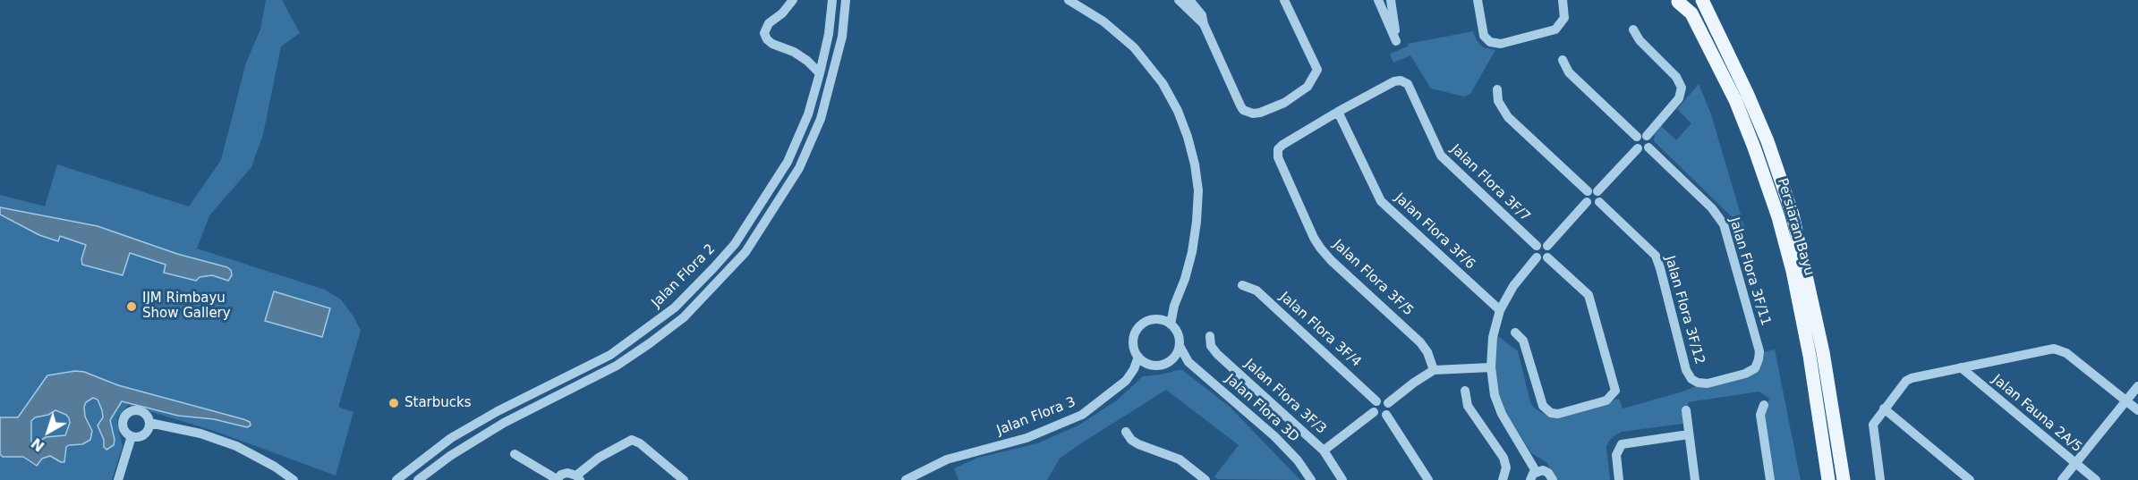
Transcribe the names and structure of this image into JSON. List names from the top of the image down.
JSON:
{
  "streets": {
    "main road": ["Persiaran Bayu"],
    "street": [
      "Jalan Flora 3F/7",
      "Jalan Flora 3F/6",
      "Jalan Flora 3F/11",
      "Jalan Flora 2",
      "Jalan Flora 3F/5",
      "Jalan Flora 3F/12",
      "Jalan Flora 3F/4",
      "Jalan Flora 3F/3",
      "Jalan Flora 3D",
      "Jalan Fauna 2A/5",
      "Jalan Flora 3"
    ]
  },
  "crossings": [
    ["Jalan Flora 3F/7", "Jalan Flora 3F/6"],
    ["Jalan Flora 3F/7", "Jalan Flora 3F/5"],
    ["Jalan Flora 3F/6", "Jalan Flora 3F/5"],
    ["Jalan Flora 3F/11", "Jalan Flora 3F/12"],
    ["Jalan Flora 3D", "Jalan Flora 3"]
  ],
  "places": ["IJM Rimbayu Show Gallery", "Starbucks"],
  "north": "bottom left"
}
